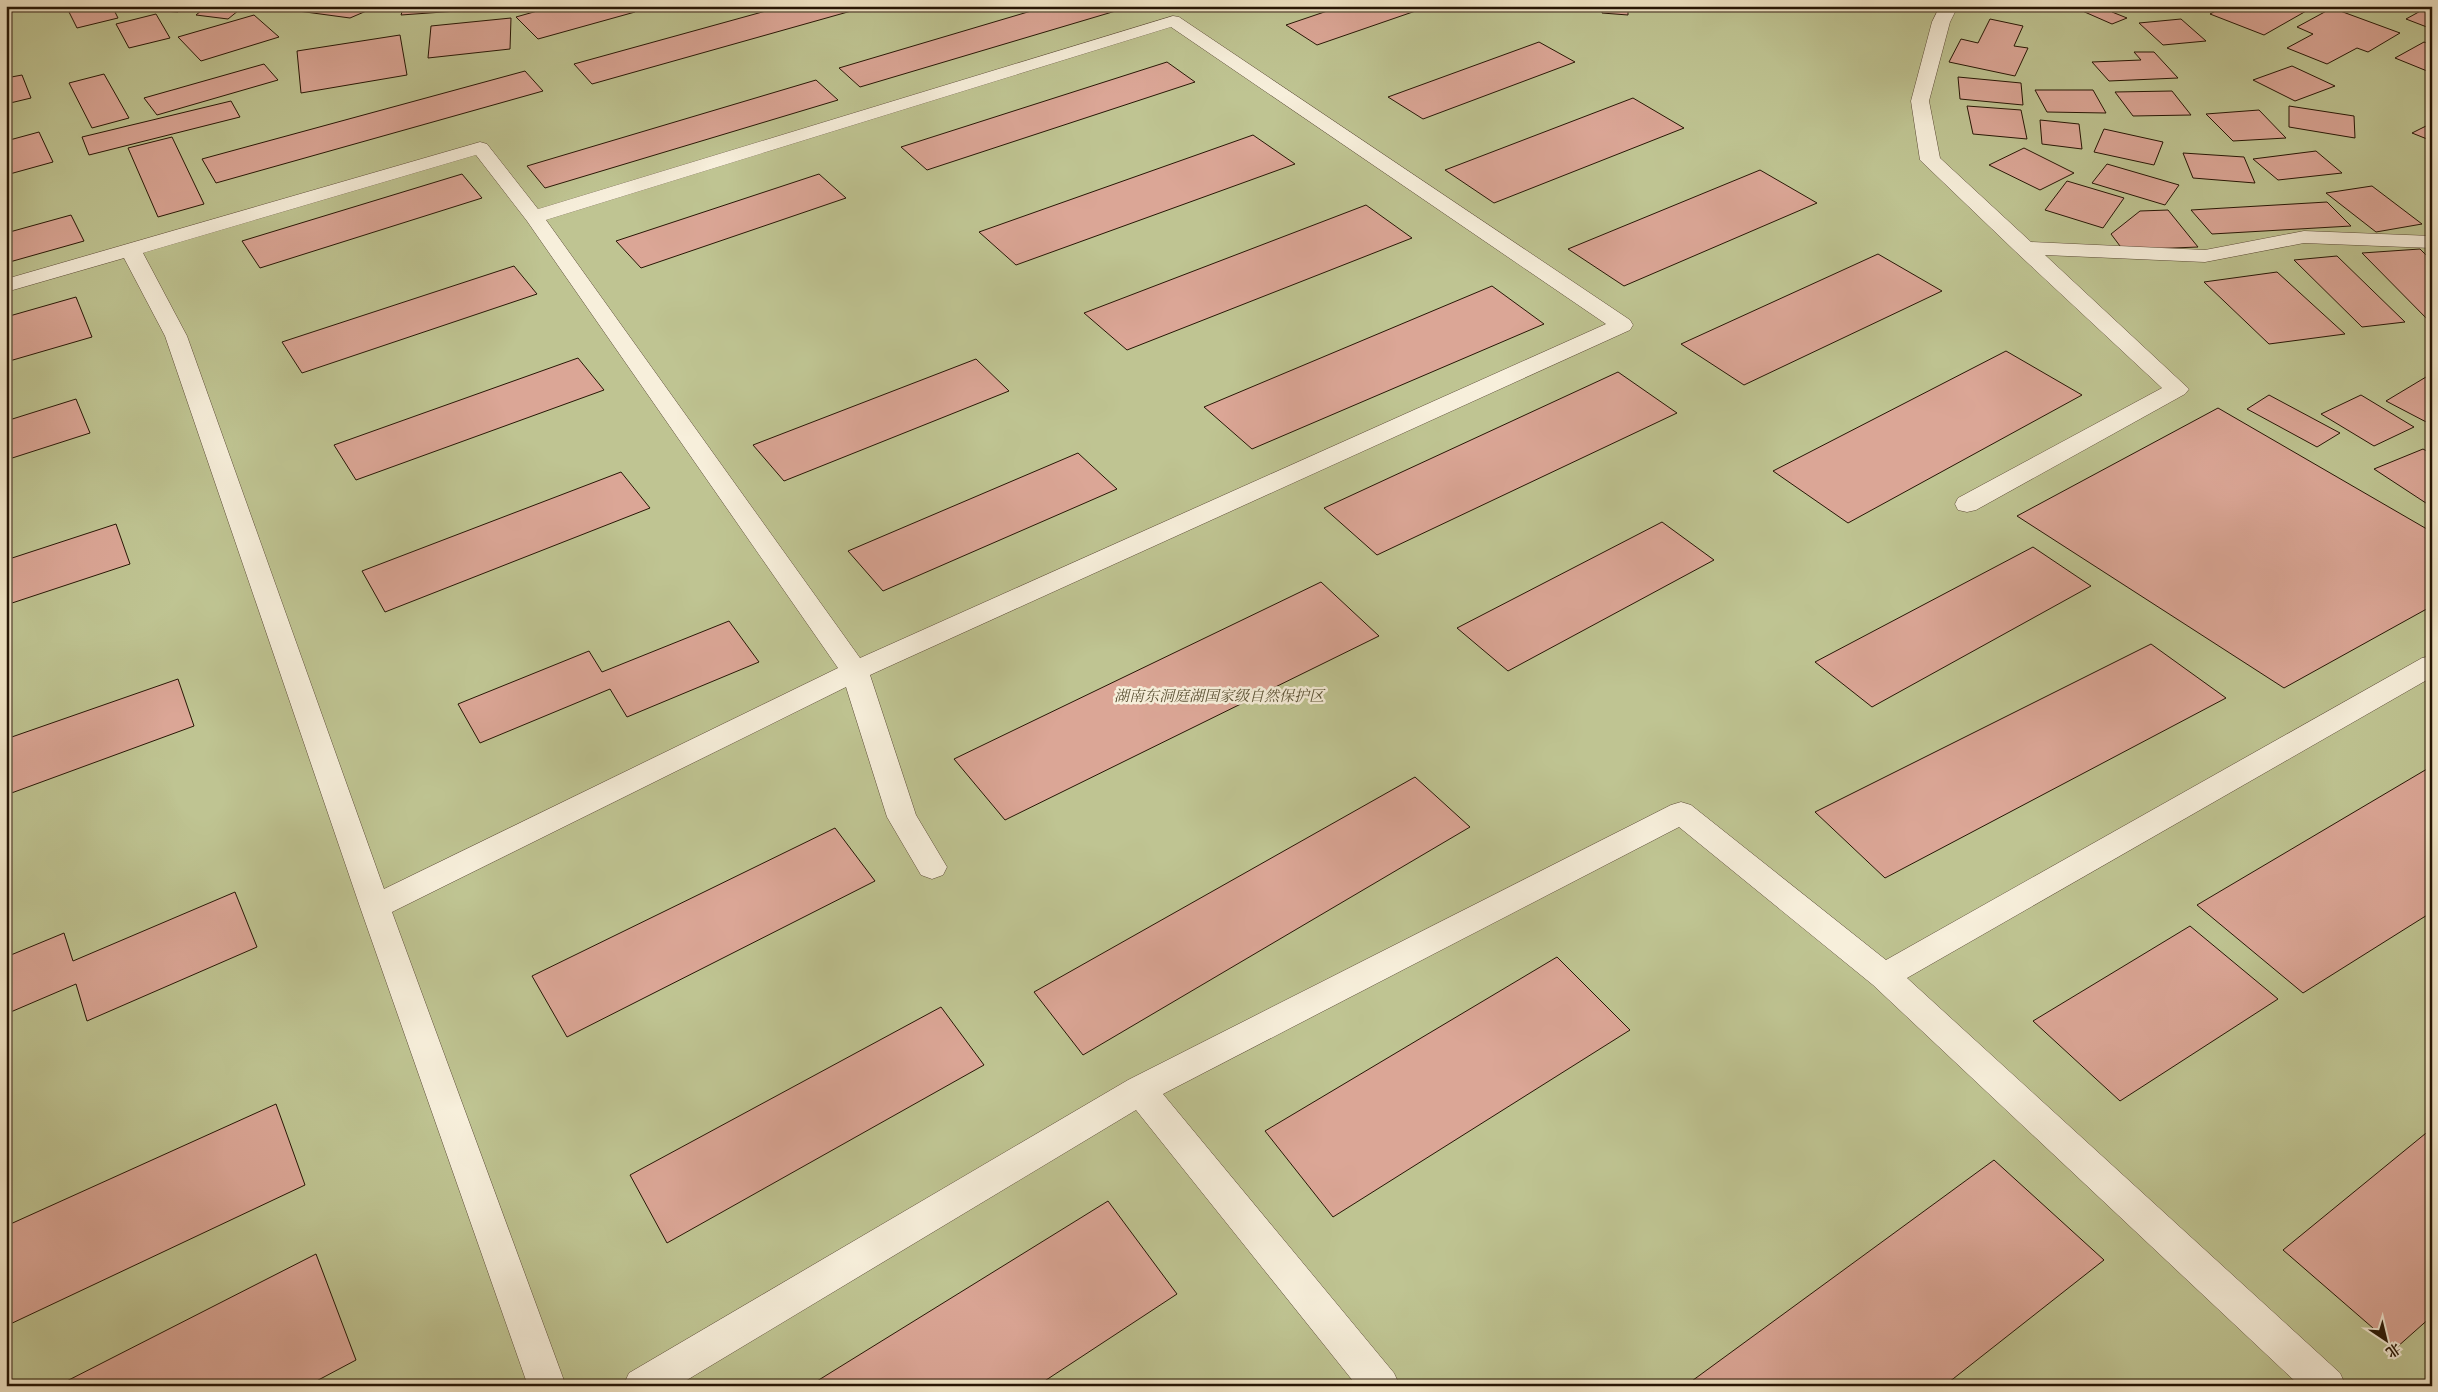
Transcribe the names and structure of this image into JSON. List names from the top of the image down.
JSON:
{
  "parks": ["湖南东洞庭湖国家级自然保护区"],
  "north": "bottom right"
}
